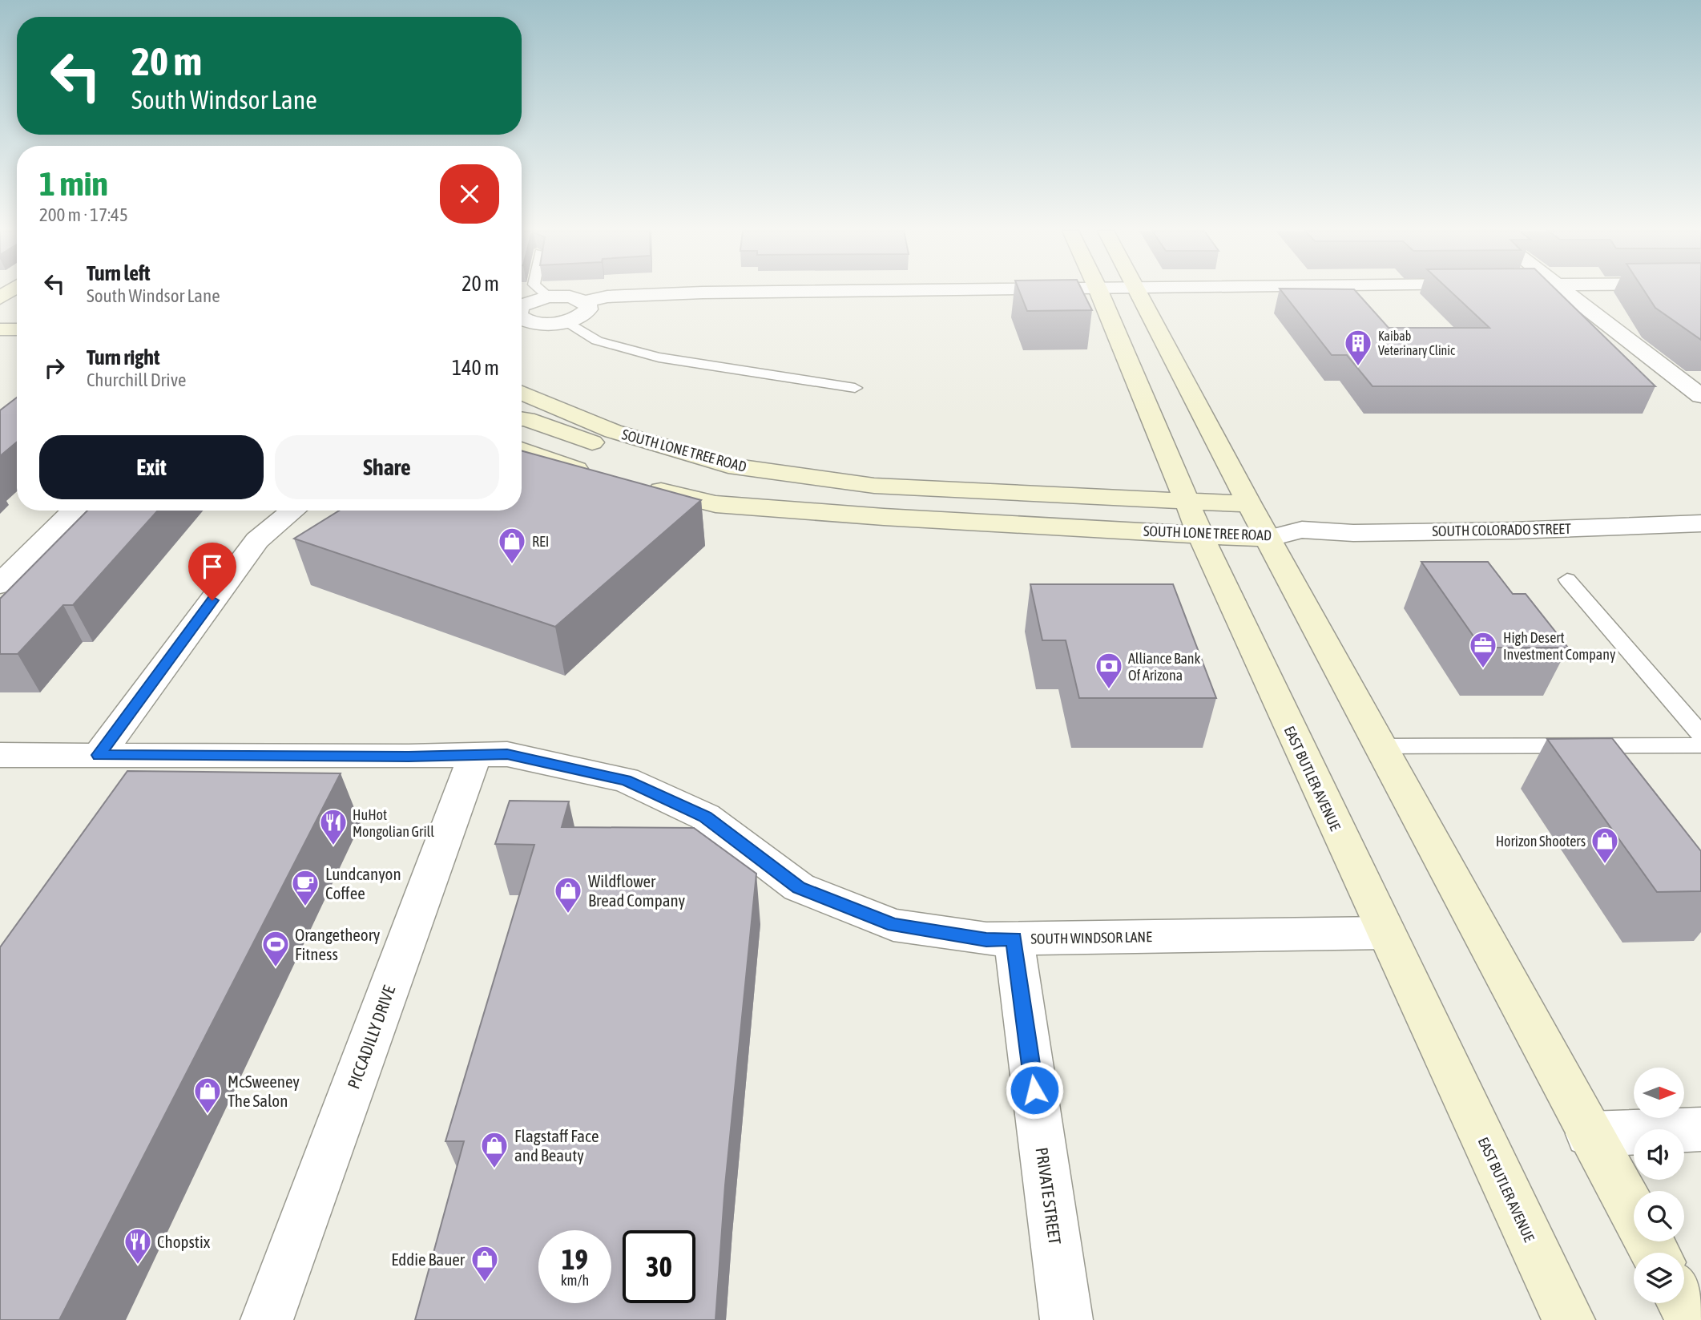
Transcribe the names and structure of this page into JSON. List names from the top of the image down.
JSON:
{
  "streets": {
    "main road": ["SOUTH LONE TREE ROAD", "EAST BUTLER AVENUE"],
    "street": [
      "SOUTH COLORADO STREET",
      "SOUTH WINDSOR LANE",
      "PICCADILLY DRIVE",
      "PRIVATE STREET"
    ]
  },
  "crossings": [
    ["SOUTH LONE TREE ROAD", "SOUTH COLORADO STREET"],
    ["SOUTH LONE TREE ROAD", "EAST BUTLER AVENUE"],
    ["EAST BUTLER AVENUE", "SOUTH WINDSOR LANE"],
    ["SOUTH WINDSOR LANE", "PICCADILLY DRIVE"],
    ["SOUTH WINDSOR LANE", "PRIVATE STREET"]
  ],
  "places": {
    "building": ["Kaibab Veterinary Clinic"],
    "shop": [
      "REI",
      "Horizon Shooters",
      "Wildflower Bread Company",
      "McSweeney The Salon",
      "Flagstaff Face and Beauty",
      "Eddie Bauer"
    ],
    "office": ["High Desert Investment Company"],
    "bank": ["Alliance Bank Of Arizona"],
    "restaurant": ["HuHot Mongolian Grill", "Chopstix"],
    "cafe": ["Lundcanyon Coffee"],
    "sports": ["Orangetheory Fitness"]
  },
  "north": "right",
  "page": {
    "turn": ["20 m", "South Windsor Lane"],
    "heading": ["1 min", "200 m · 17:45"],
    "list": [
      {
        "name": "Turn left",
        "note": "South Windsor Lane",
        "value": "20 m"
      },
      {
        "name": "Turn right",
        "note": "Churchill Drive",
        "value": "140 m"
      }
    ],
    "buttons": ["Exit", "Share"],
    "speed": "19 km/h",
    "limit": "30"
  }
}
